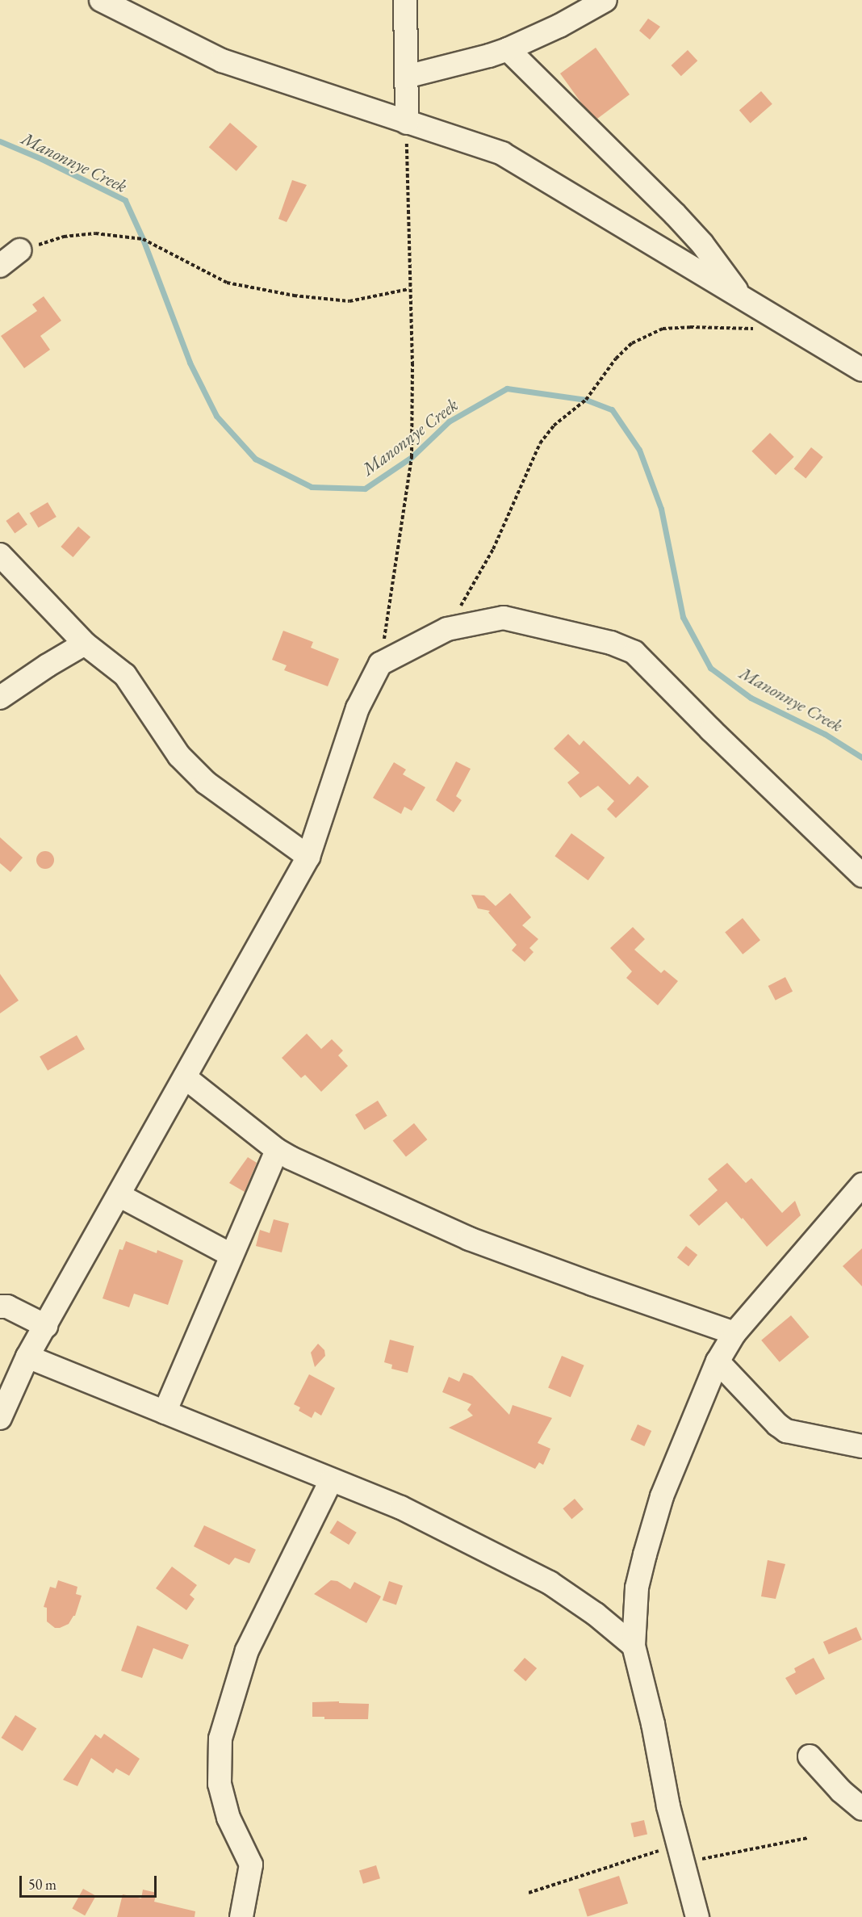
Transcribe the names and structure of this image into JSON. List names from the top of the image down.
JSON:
{
  "water": ["Manonnye Creek"],
  "scale_bar": "50 m"
}
